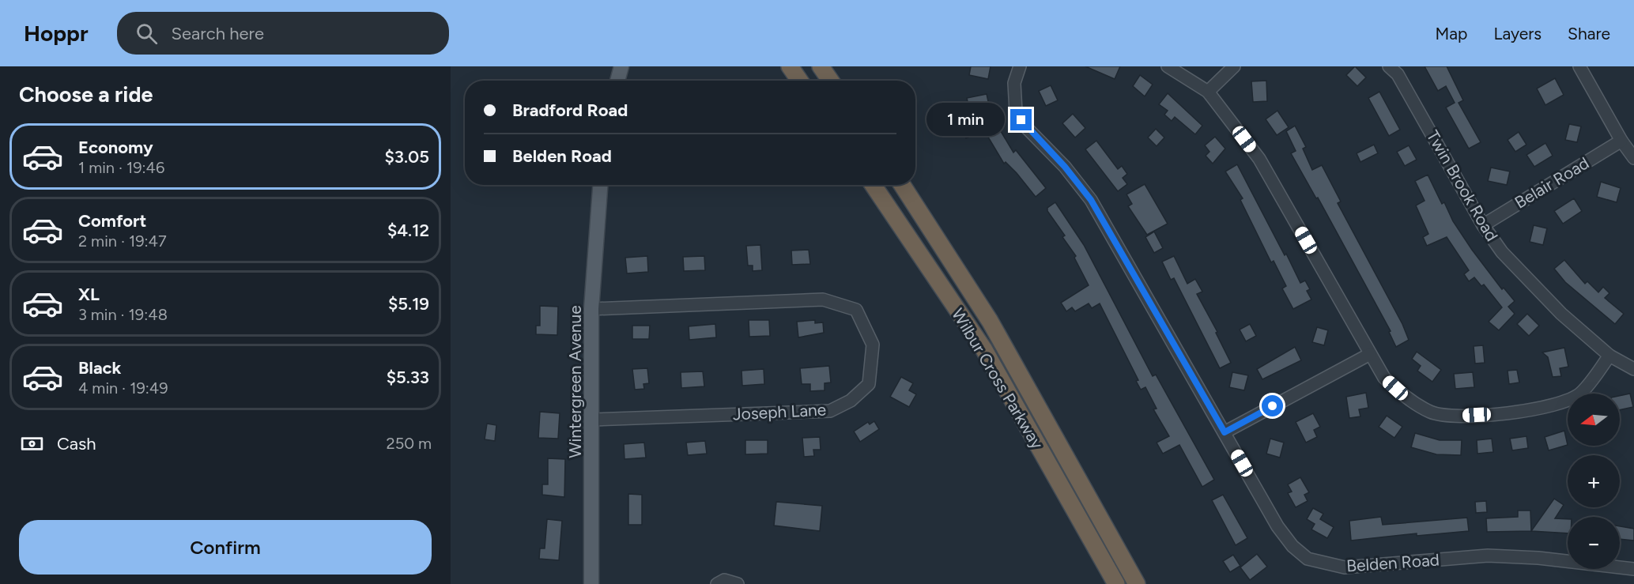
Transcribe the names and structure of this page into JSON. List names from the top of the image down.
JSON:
{
  "streets": {
    "highway": ["Wilbur Cross Parkway"],
    "main road": ["Wintergreen Avenue"],
    "street": [
      "Belair Road",
      "Twin Brook Road",
      "Joseph Lane",
      "Belden Road"
    ]
  },
  "crossings": [
    ["Belair Road", "Twin Brook Road"],
    ["Wintergreen Avenue", "Joseph Lane"]
  ],
  "north": "left",
  "page": {
    "header": "Hoppr",
    "search": "Search here",
    "nav": ["Map", "Layers", "Share"],
    "heading": "Choose a ride",
    "banner": ["Bradford Road", "Belden Road"],
    "bubble": "1 min",
    "list": [
      {
        "name": "Economy",
        "note": "1 min · 19:46",
        "value": "$3.05"
      },
      {
        "name": "Comfort",
        "note": "2 min · 19:47",
        "value": "$4.12"
      },
      {
        "name": "XL",
        "note": "3 min · 19:48",
        "value": "$5.19"
      },
      {
        "name": "Black",
        "note": "4 min · 19:49",
        "value": "$5.33"
      }
    ],
    "map_buttons": ["+", "−"],
    "pay": ["Cash", "250 m"],
    "buttons": "Confirm"
  }
}
